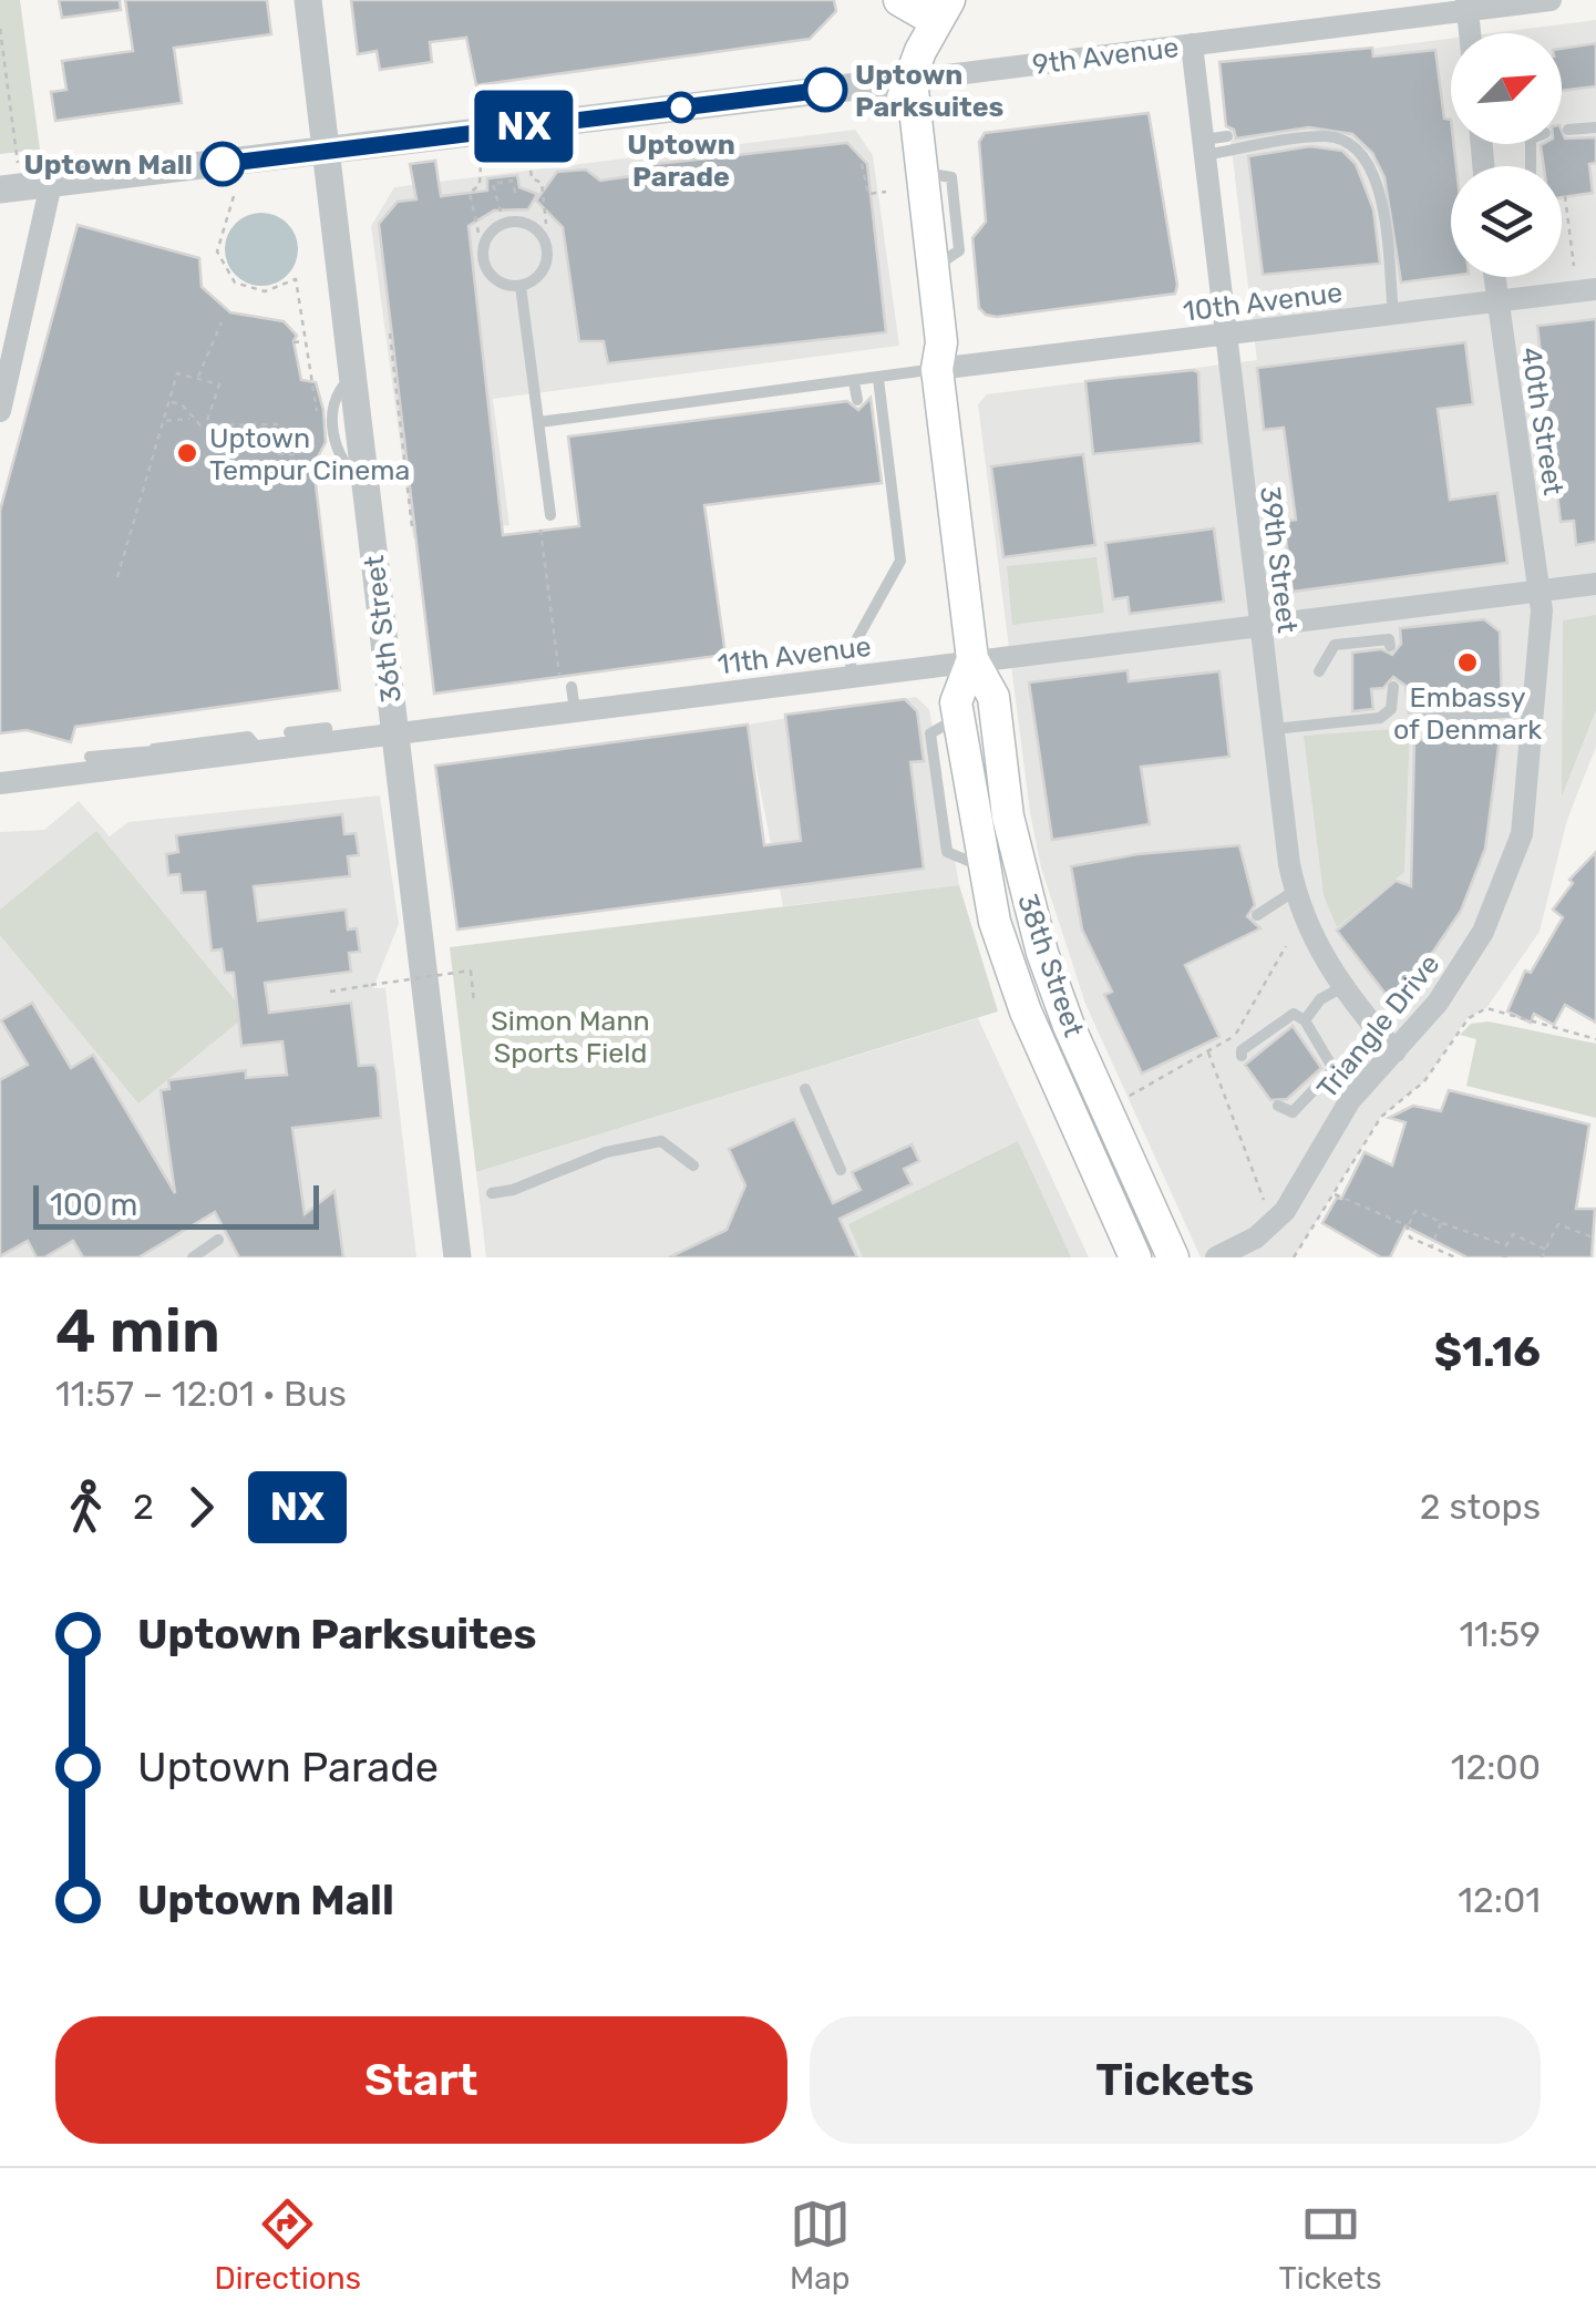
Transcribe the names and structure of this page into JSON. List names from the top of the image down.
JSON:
{
  "streets": {
    "main road": ["38th Street"],
    "street": [
      "9th Avenue",
      "10th Avenue",
      "40th Street",
      "39th Street",
      "36th Street",
      "11th Avenue",
      "Triangle Drive"
    ]
  },
  "crossings": [
    ["9th Avenue", "39th Street"],
    ["9th Avenue", "36th Street"],
    ["9th Avenue", "38th Street"],
    ["10th Avenue", "40th Street"],
    ["10th Avenue", "39th Street"],
    ["10th Avenue", "38th Street"],
    ["40th Street", "11th Avenue"],
    ["40th Street", "Triangle Drive"],
    ["39th Street", "11th Avenue"],
    ["39th Street", "Triangle Drive"],
    ["36th Street", "11th Avenue"],
    ["11th Avenue", "38th Street"],
    ["11th Avenue", "Triangle Drive"]
  ],
  "parks": ["Simon Mann Sports Field"],
  "places": [
    "Uptown Parksuites",
    "Uptown Parade",
    "Uptown Mall",
    "Uptown Tempur Cinema",
    "Embassy of Denmark"
  ],
  "lines": ["bus line NX"],
  "scale_bar": "100 m",
  "north": "top right",
  "page": {
    "on_map": "NX",
    "scale": "100 m",
    "heading": ["4 min", "11:57 – 12:01 · Bus", "$1.16"],
    "legs": ["2", "NX", "2 stops"],
    "list": [
      {
        "name": "Uptown Parksuites",
        "value": "11:59"
      },
      {
        "name": "Uptown Parade",
        "value": "12:00"
      },
      {
        "name": "Uptown Mall",
        "value": "12:01"
      }
    ],
    "buttons": ["Start", "Tickets"],
    "tabs": ["Directions", "Map", "Tickets"]
  }
}
